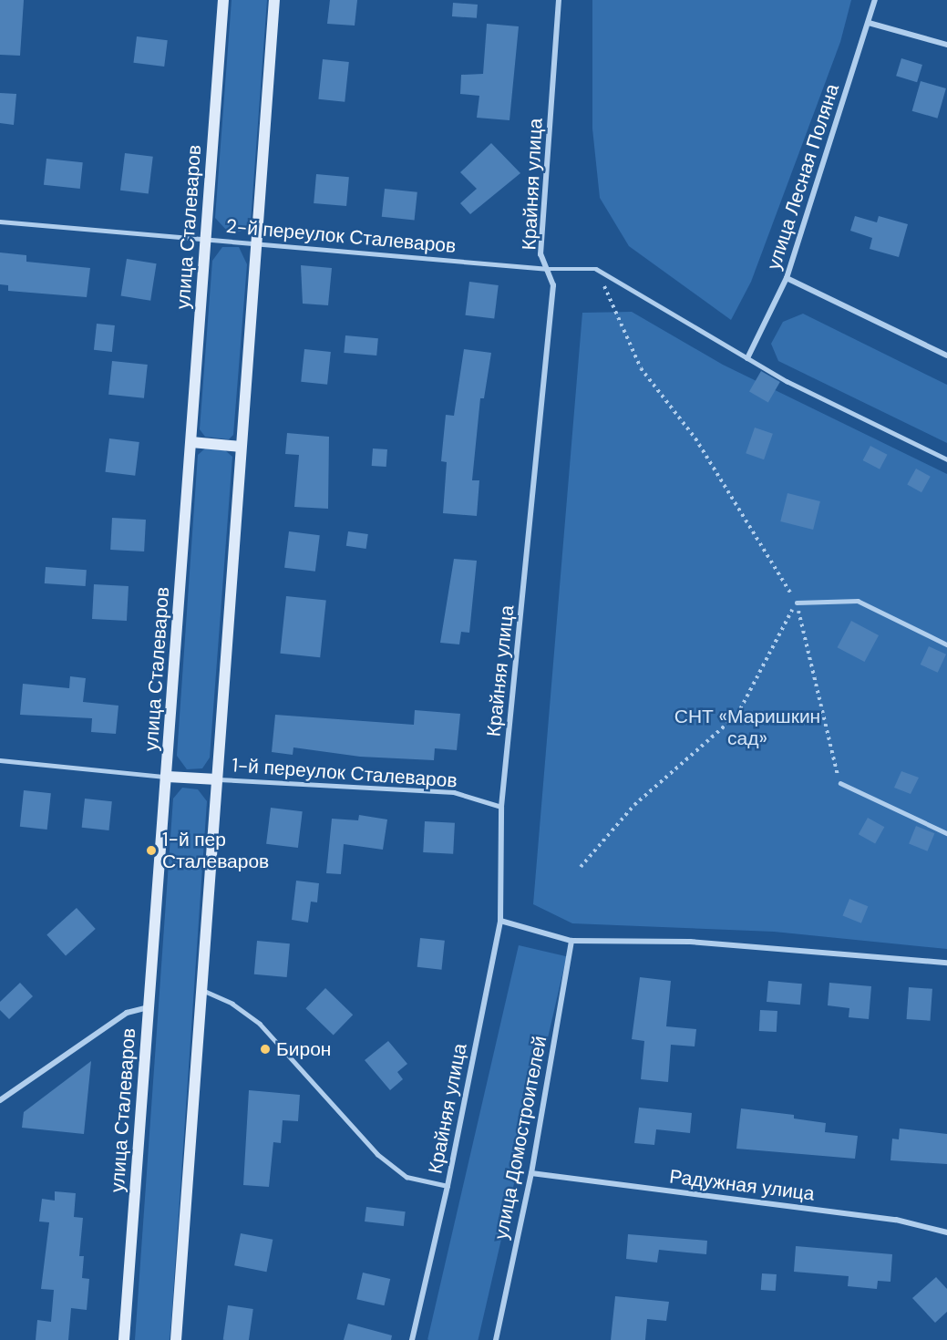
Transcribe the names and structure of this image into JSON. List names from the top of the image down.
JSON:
{
  "streets": {
    "main road": ["улица Сталеваров"],
    "street": [
      "улица Лесная Поляна",
      "Крайняя улица",
      "улица Домостроителей",
      "Радужная улица"
    ],
    "lane": ["2-й переулок Сталеваров", "1-й переулок Сталеваров"]
  },
  "crossings": [
    ["Крайняя улица", "2-й переулок Сталеваров"],
    ["Крайняя улица", "1-й переулок Сталеваров"],
    ["улица Сталеваров", "2-й переулок Сталеваров"],
    ["улица Домостроителей", "Радужная улица"]
  ],
  "parks": ["СНТ «Маришкин сад»"],
  "places": ["1-й пер Сталеваров", "Бирон"]
}
